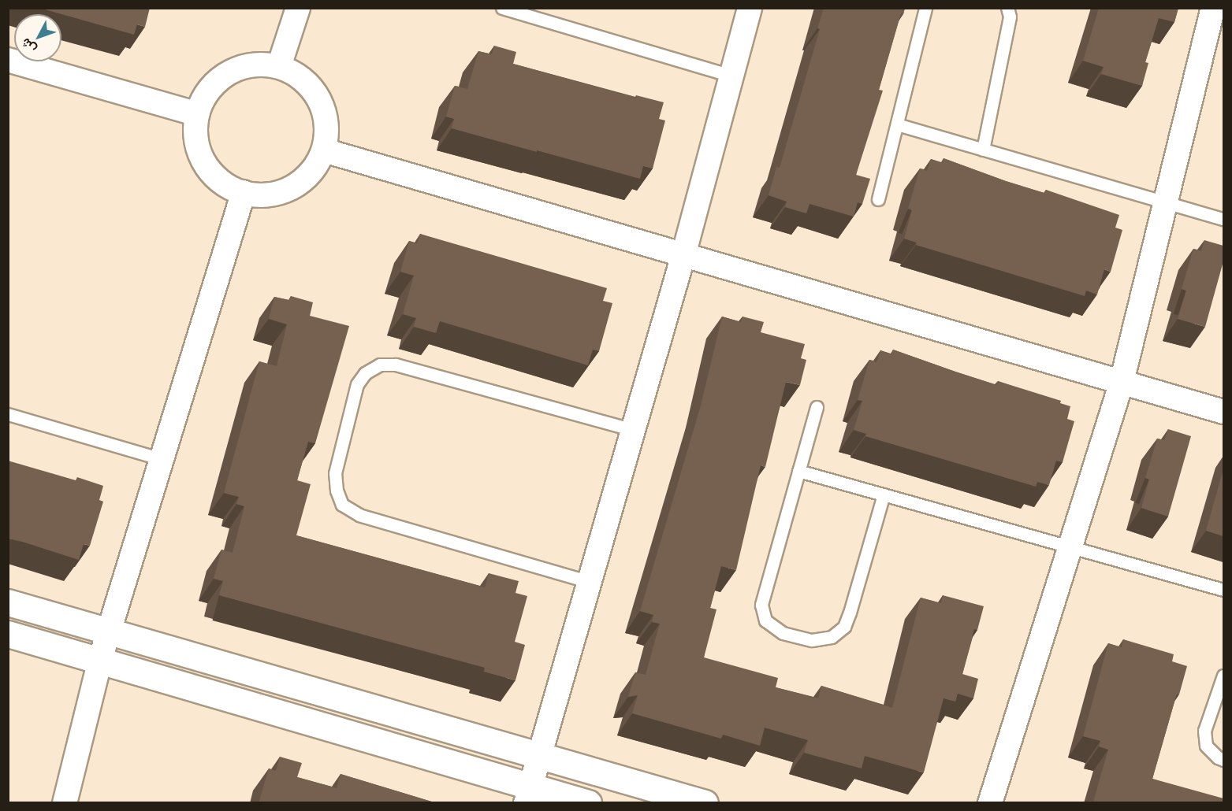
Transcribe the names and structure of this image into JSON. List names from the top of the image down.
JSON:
{
  "north": "bottom left"
}
